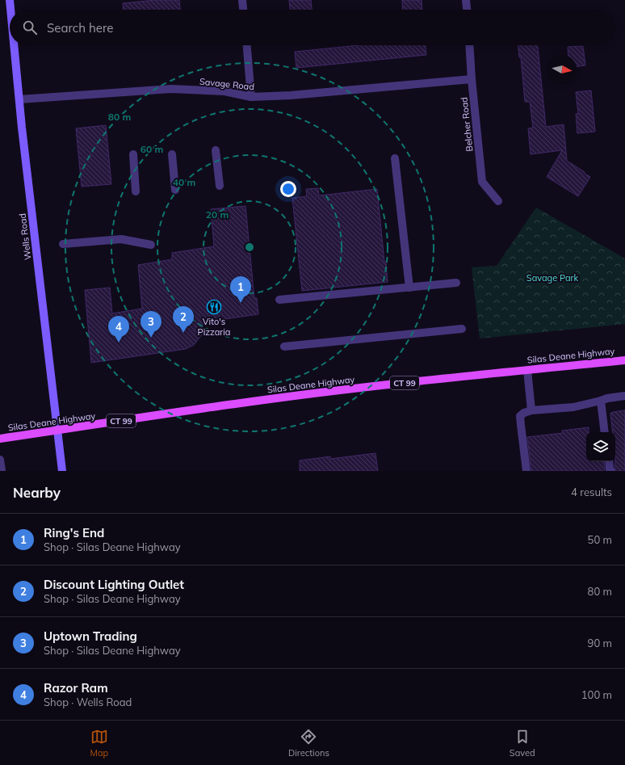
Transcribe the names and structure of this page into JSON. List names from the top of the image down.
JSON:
{
  "streets": {
    "main road": ["Wells Road", "Silas Deane Highway", "CT 99"],
    "street": ["Savage Road", "Belcher Road"]
  },
  "crossings": [
    ["Savage Road", "Belcher Road"],
    ["Savage Road", "Wells Road"],
    ["Wells Road", "Silas Deane Highway"]
  ],
  "parks": ["Savage Park"],
  "places": {
    "restaurant": ["Vito's Pizzaria"]
  },
  "north": "right",
  "page": {
    "search": "Search here",
    "pins": [
      "1",
      "2",
      "3",
      "4"
    ],
    "heading": ["Nearby", "4 results"],
    "list": [
      {
        "mark": "1",
        "name": "Ring's End",
        "note": "Shop · Silas Deane Highway",
        "value": "50 m"
      },
      {
        "mark": "2",
        "name": "Discount Lighting Outlet",
        "note": "Shop · Silas Deane Highway",
        "value": "80 m"
      },
      {
        "mark": "3",
        "name": "Uptown Trading",
        "note": "Shop · Silas Deane Highway",
        "value": "90 m"
      },
      {
        "mark": "4",
        "name": "Razor Ram",
        "note": "Shop · Wells Road",
        "value": "100 m"
      }
    ],
    "nav": ["Map", "Directions", "Saved"]
  },
  "rings": [
    "80 m",
    "60 m",
    "40 m",
    "20 m"
  ]
}
